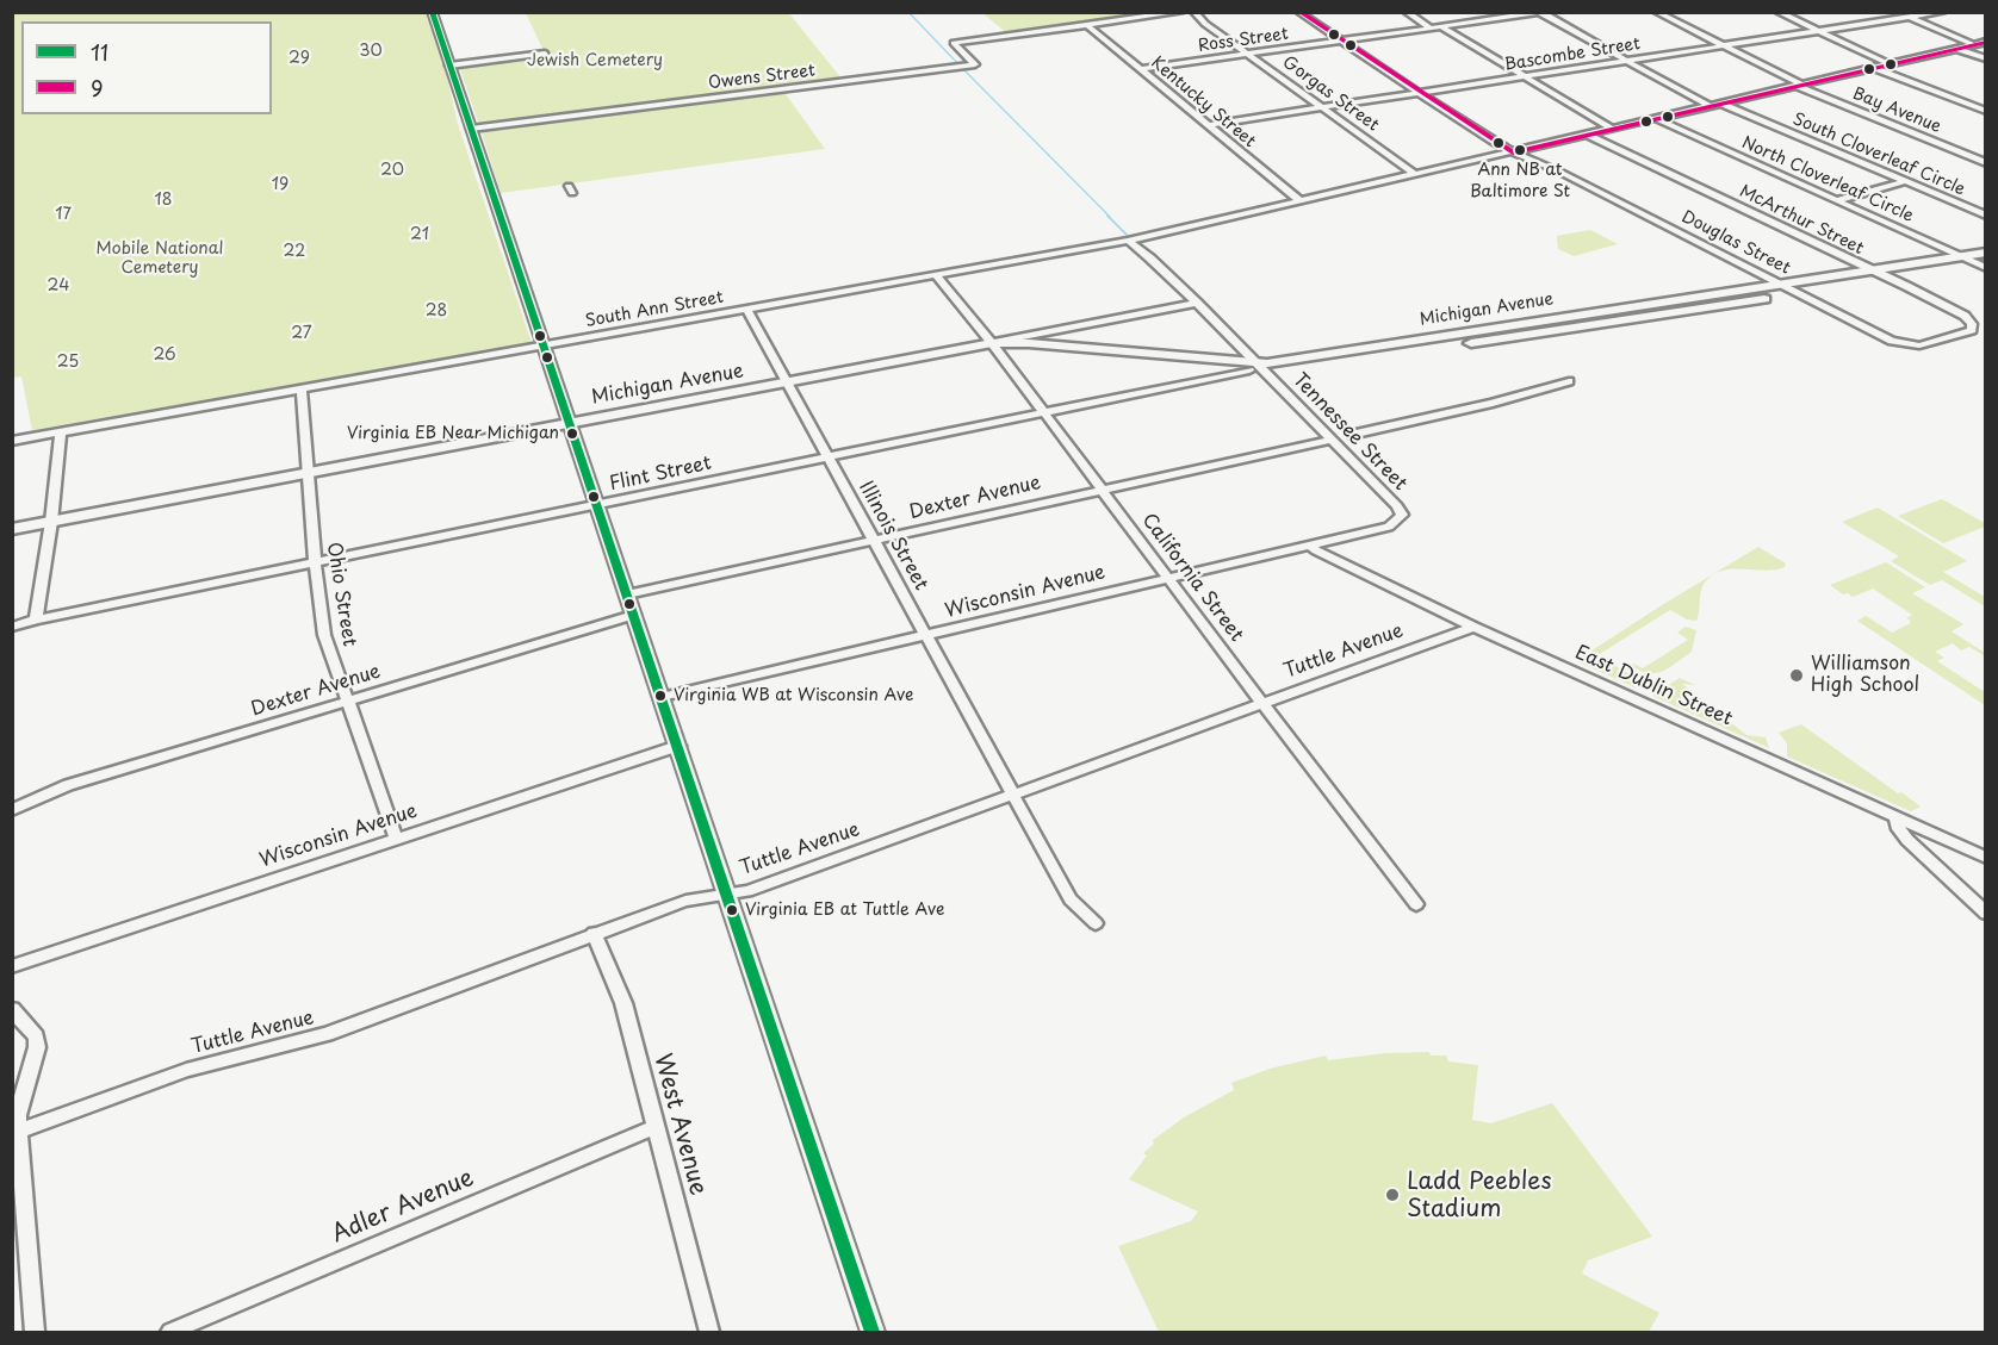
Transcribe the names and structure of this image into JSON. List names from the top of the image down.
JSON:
{
  "streets": {
    "main road": ["Michigan Avenue"],
    "street": [
      "Ross Street",
      "Bascombe Street",
      "Owens Street",
      "Gorgas Street",
      "Kentucky Street",
      "Bay Avenue",
      "South Cloverleaf Circle",
      "North Cloverleaf Circle",
      "McArthur Street",
      "Douglas Street",
      "South Ann Street",
      "Tennessee Street",
      "Flint Street",
      "Dexter Avenue",
      "Illinois Street",
      "California Street",
      "Wisconsin Avenue",
      "Ohio Street",
      "Tuttle Avenue",
      "East Dublin Street",
      "West Avenue",
      "Adler Avenue"
    ]
  },
  "crossings": [
    ["Ross Street", "Gorgas Street"],
    ["Ross Street", "Kentucky Street"],
    ["Ross Street", "Douglas Street"],
    ["Bascombe Street", "Gorgas Street"],
    ["Bascombe Street", "Kentucky Street"],
    ["Bascombe Street", "Bay Avenue"],
    ["Bascombe Street", "Douglas Street"],
    ["Owens Street", "Kentucky Street"],
    ["Gorgas Street", "South Ann Street"],
    ["Kentucky Street", "South Ann Street"],
    ["North Cloverleaf Circle", "Michigan Avenue"],
    ["McArthur Street", "Douglas Street"],
    ["McArthur Street", "Michigan Avenue"],
    ["Douglas Street", "Michigan Avenue"],
    ["South Ann Street", "Tennessee Street"],
    ["South Ann Street", "Illinois Street"],
    ["South Ann Street", "California Street"],
    ["South Ann Street", "Ohio Street"],
    ["Michigan Avenue", "Tennessee Street"],
    ["Michigan Avenue", "Flint Street"],
    ["Michigan Avenue", "Illinois Street"],
    ["Michigan Avenue", "California Street"],
    ["Michigan Avenue", "Ohio Street"],
    ["Tennessee Street", "Flint Street"],
    ["Tennessee Street", "Dexter Avenue"],
    ["Tennessee Street", "Wisconsin Avenue"],
    ["Flint Street", "Illinois Street"],
    ["Flint Street", "California Street"],
    ["Flint Street", "Ohio Street"],
    ["Dexter Avenue", "Illinois Street"],
    ["Dexter Avenue", "California Street"],
    ["Dexter Avenue", "Ohio Street"],
    ["Illinois Street", "Wisconsin Avenue"],
    ["Illinois Street", "Tuttle Avenue"],
    ["California Street", "Wisconsin Avenue"],
    ["California Street", "Tuttle Avenue"],
    ["Wisconsin Avenue", "Ohio Street"],
    ["Wisconsin Avenue", "East Dublin Street"],
    ["Tuttle Avenue", "East Dublin Street"],
    ["Tuttle Avenue", "West Avenue"],
    ["West Avenue", "Adler Avenue"]
  ],
  "parks": [
    "30",
    "29",
    "Jewish Cemetery",
    "20",
    "19",
    "18",
    "17",
    "21",
    "Mobile National Cemetery",
    "22",
    "24",
    "28",
    "27",
    "26",
    "25"
  ],
  "places": [
    "Ann NB at Baltimore St",
    "Virginia EB Near Michigan",
    "Williamson High School",
    "Virginia WB at Wisconsin Ave",
    "Virginia EB at Tuttle Ave",
    "Ladd Peebles Stadium"
  ],
  "lines": ["transit line 11", "transit line 9"],
  "legend": ["11", "9"]
}
